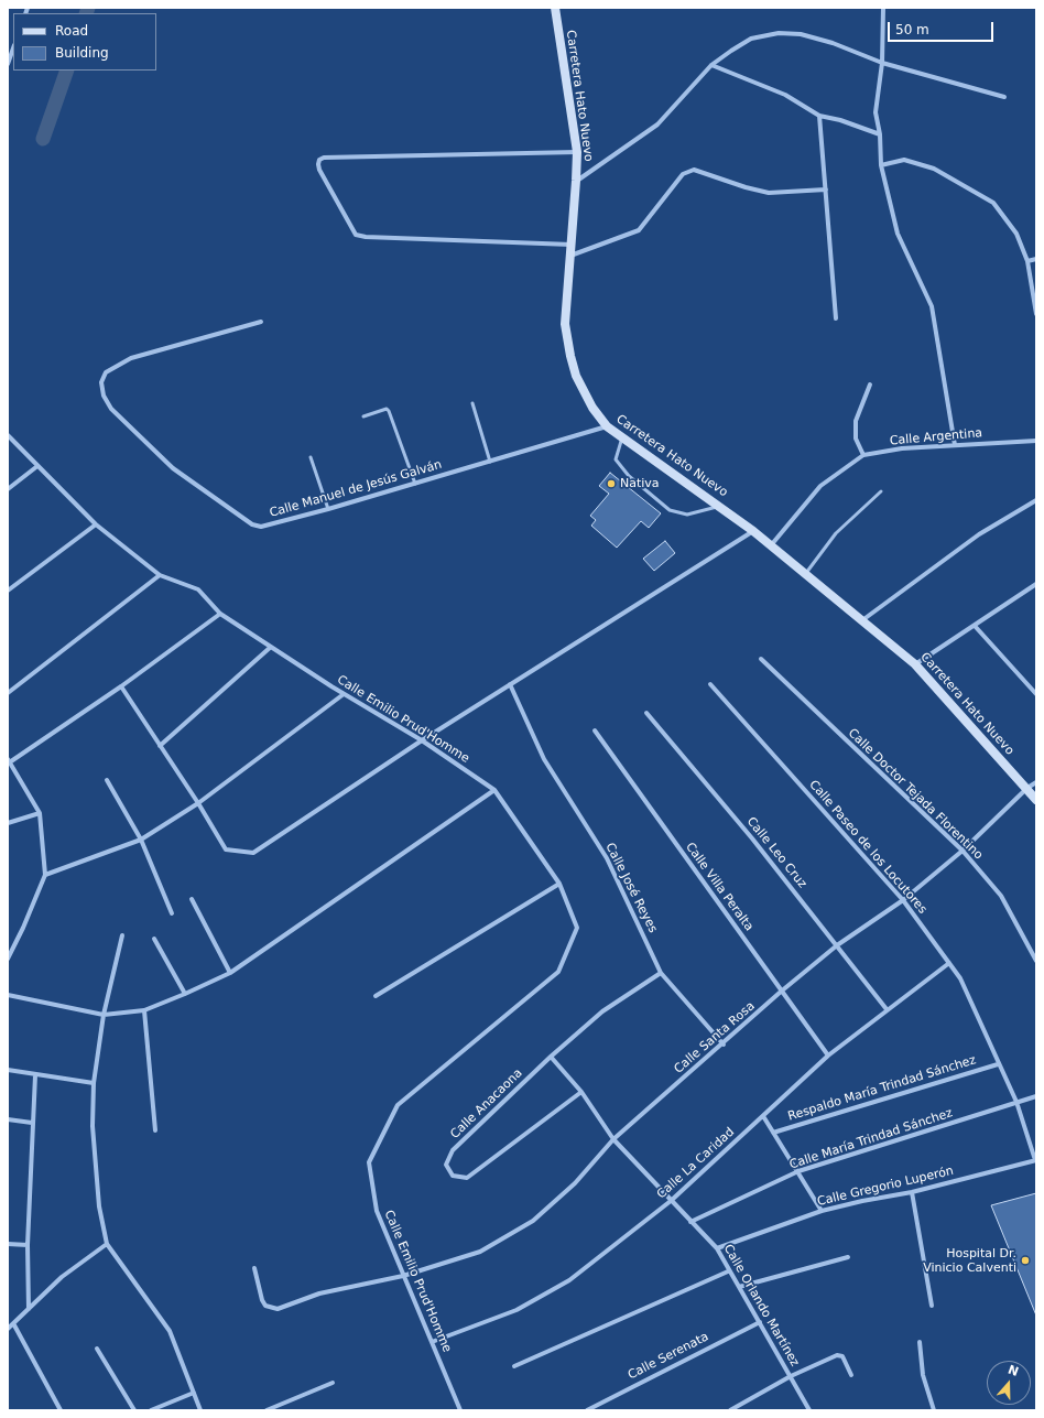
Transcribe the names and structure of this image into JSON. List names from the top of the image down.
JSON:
{
  "streets": {
    "main road": ["Carretera Hato Nuevo"],
    "street": [
      "Calle Argentina",
      "Calle Manuel de Jesús Galván",
      "Calle Emilio Prud'Homme",
      "Calle Doctor Tejada Florentino",
      "Calle Paseo de los Locutores",
      "Calle Leo Cruz",
      "Calle Villa Peralta",
      "Calle José Reyes",
      "Calle Santa Rosa",
      "Respaldo María Trindad Sánchez",
      "Calle Anacaona",
      "Calle María Trindad Sánchez",
      "Calle La Caridad",
      "Calle Gregorio Luperón",
      "Calle Orlando Martínez",
      "Calle Serenata"
    ]
  },
  "crossings": [
    ["Carretera Hato Nuevo", "Calle Argentina"],
    ["Carretera Hato Nuevo", "Calle Manuel de Jesús Galván"],
    ["Carretera Hato Nuevo", "Calle Santa Rosa"],
    ["Calle Emilio Prud'Homme", "Calle Santa Rosa"],
    ["Calle Emilio Prud'Homme", "Calle La Caridad"],
    ["Calle Doctor Tejada Florentino", "Calle Santa Rosa"],
    ["Calle Paseo de los Locutores", "Calle Santa Rosa"],
    ["Calle Paseo de los Locutores", "Respaldo María Trindad Sánchez"],
    ["Calle Paseo de los Locutores", "Calle María Trindad Sánchez"],
    ["Calle Paseo de los Locutores", "Calle La Caridad"],
    ["Calle Paseo de los Locutores", "Calle Gregorio Luperón"],
    ["Calle Leo Cruz", "Calle Santa Rosa"],
    ["Calle Leo Cruz", "Calle La Caridad"],
    ["Calle Villa Peralta", "Calle Santa Rosa"],
    ["Calle Villa Peralta", "Calle La Caridad"],
    ["Calle José Reyes", "Calle Santa Rosa"],
    ["Calle José Reyes", "Calle Anacaona"],
    ["Calle Santa Rosa", "Calle Orlando Martínez"],
    ["Calle Anacaona", "Calle Orlando Martínez"],
    ["Calle María Trindad Sánchez", "Calle Orlando Martínez"],
    ["Calle La Caridad", "Calle Orlando Martínez"],
    ["Calle Gregorio Luperón", "Calle Orlando Martínez"],
    ["Calle Orlando Martínez", "Calle Serenata"]
  ],
  "places": ["Nativa", "Hospital Dr. Vinicio Calventi"],
  "legend": ["Road", "Building"],
  "scale_bar": "50 m",
  "north": "top"
}
